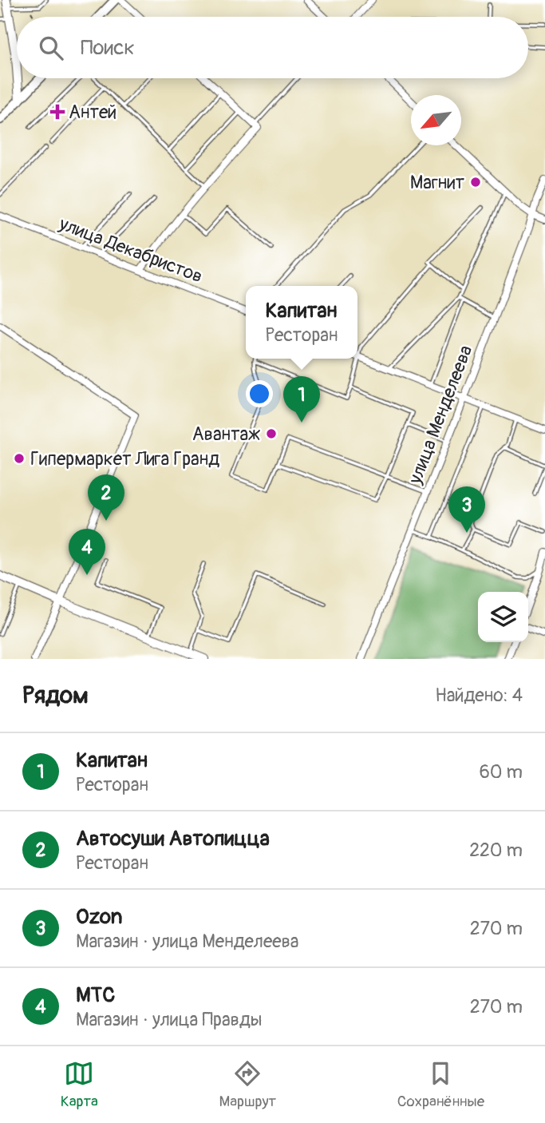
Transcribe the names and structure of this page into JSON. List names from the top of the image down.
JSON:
{
  "streets": {
    "street": ["улица Декабристов", "улица Менделеева"]
  },
  "places": {
    "health": ["Антей"],
    "other": ["Магнит", "Авантаж", "Гипермаркет Лига Гранд"]
  },
  "north": "bottom left",
  "page": {
    "search": "Поиск",
    "popup": ["Капитан", "Ресторан"],
    "pins": [
      "1",
      "2",
      "3",
      "4"
    ],
    "heading": ["Рядом", "Найдено: 4"],
    "list": [
      {
        "mark": "1",
        "name": "Капитан",
        "note": "Ресторан",
        "value": "60 m"
      },
      {
        "mark": "2",
        "name": "Автосуши Автопицца",
        "note": "Ресторан",
        "value": "220 m"
      },
      {
        "mark": "3",
        "name": "Ozon",
        "note": "Магазин · улица Менделеева",
        "value": "270 m"
      },
      {
        "mark": "4",
        "name": "МТС",
        "note": "Магазин · улица Правды",
        "value": "270 m"
      }
    ],
    "nav": ["Карта", "Маршрут", "Сохранённые"]
  }
}
